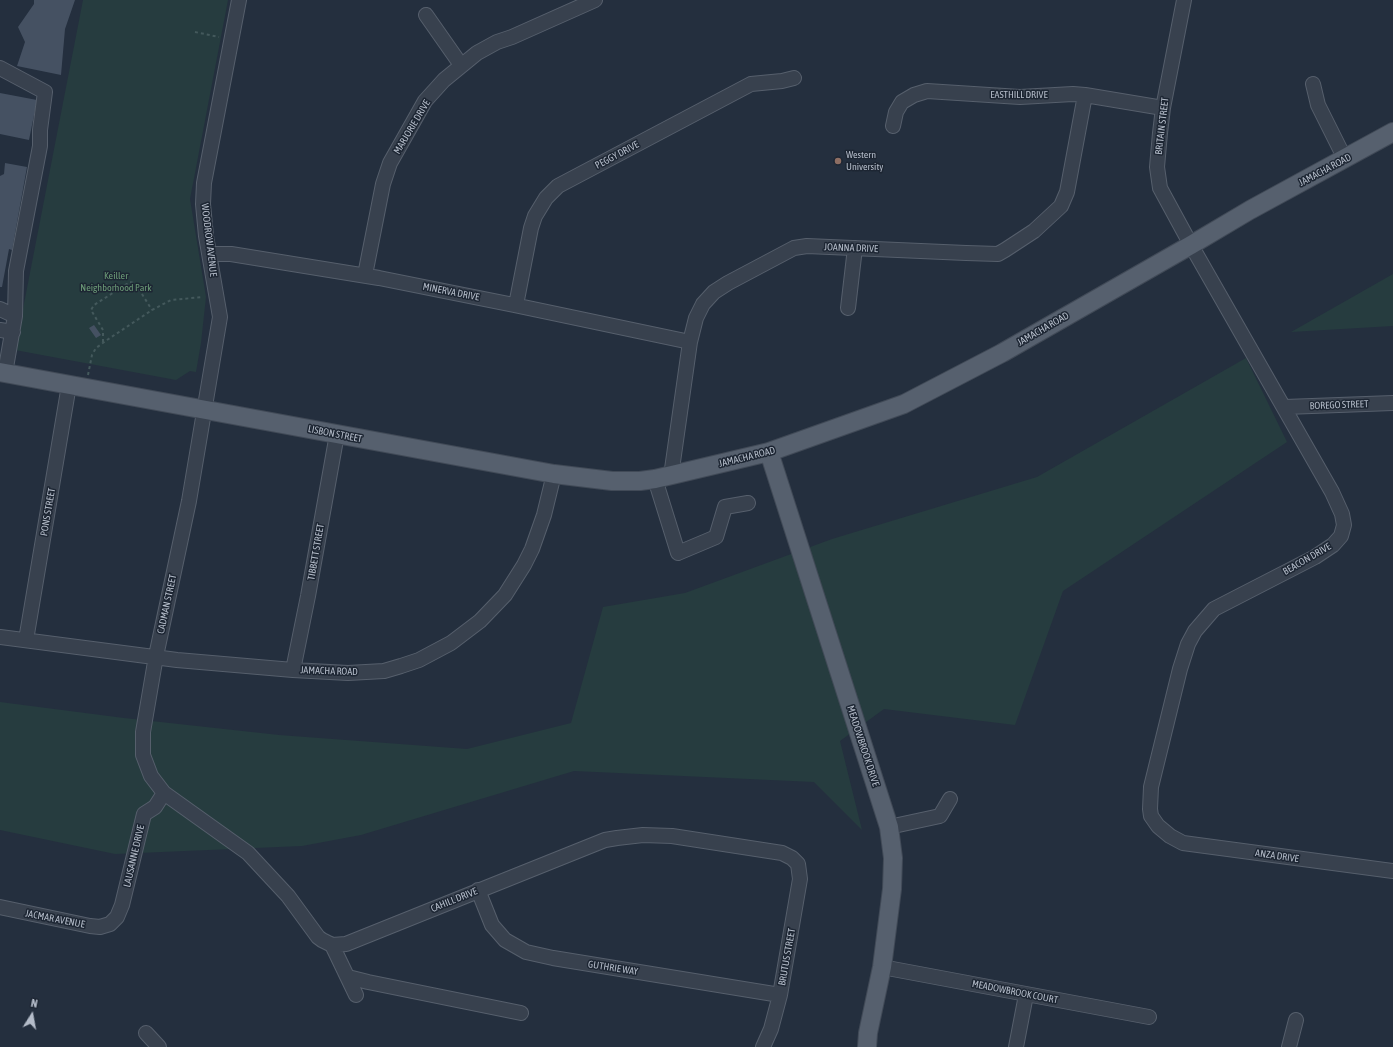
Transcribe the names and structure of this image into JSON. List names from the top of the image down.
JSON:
{
  "streets": {
    "main road": ["JAMACHA ROAD", "LISBON STREET", "MEADOWBROOK DRIVE"],
    "street": [
      "EASTHILL DRIVE",
      "BRITAIN STREET",
      "MARJORIE DRIVE",
      "PEGGY DRIVE",
      "WOODROW AVENUE",
      "JOANNA DRIVE",
      "MINERVA DRIVE",
      "BOREGO STREET",
      "PONS STREET",
      "TIBBETT STREET",
      "BEACON DRIVE",
      "CADMAN STREET",
      "LAUSANNE DRIVE",
      "ANZA DRIVE",
      "CAHILL DRIVE",
      "JACMAR AVENUE",
      "BRUTUS STREET",
      "GUTHRIE WAY",
      "MEADOWBROOK COURT"
    ]
  },
  "crossings": [
    ["EASTHILL DRIVE", "BRITAIN STREET"],
    ["EASTHILL DRIVE", "JOANNA DRIVE"],
    ["BRITAIN STREET", "JAMACHA ROAD"],
    ["BRITAIN STREET", "BEACON DRIVE"],
    ["MARJORIE DRIVE", "MINERVA DRIVE"],
    ["PEGGY DRIVE", "MINERVA DRIVE"],
    ["JAMACHA ROAD", "JOANNA DRIVE"],
    ["JAMACHA ROAD", "LISBON STREET"],
    ["JAMACHA ROAD", "PONS STREET"],
    ["JAMACHA ROAD", "TIBBETT STREET"],
    ["JAMACHA ROAD", "BEACON DRIVE"],
    ["JAMACHA ROAD", "CADMAN STREET"],
    ["JAMACHA ROAD", "MEADOWBROOK DRIVE"],
    ["WOODROW AVENUE", "MINERVA DRIVE"],
    ["WOODROW AVENUE", "LISBON STREET"],
    ["WOODROW AVENUE", "CADMAN STREET"],
    ["JOANNA DRIVE", "MINERVA DRIVE"],
    ["JOANNA DRIVE", "LISBON STREET"],
    ["BOREGO STREET", "BEACON DRIVE"],
    ["LISBON STREET", "PONS STREET"],
    ["LISBON STREET", "TIBBETT STREET"],
    ["LISBON STREET", "CADMAN STREET"],
    ["BEACON DRIVE", "ANZA DRIVE"],
    ["CADMAN STREET", "LAUSANNE DRIVE"],
    ["MEADOWBROOK DRIVE", "MEADOWBROOK COURT"],
    ["LAUSANNE DRIVE", "JACMAR AVENUE"],
    ["CAHILL DRIVE", "BRUTUS STREET"],
    ["CAHILL DRIVE", "GUTHRIE WAY"],
    ["BRUTUS STREET", "GUTHRIE WAY"]
  ],
  "parks": ["Keiller Neighborhood Park"],
  "places": ["Western University"],
  "north": "top"
}
